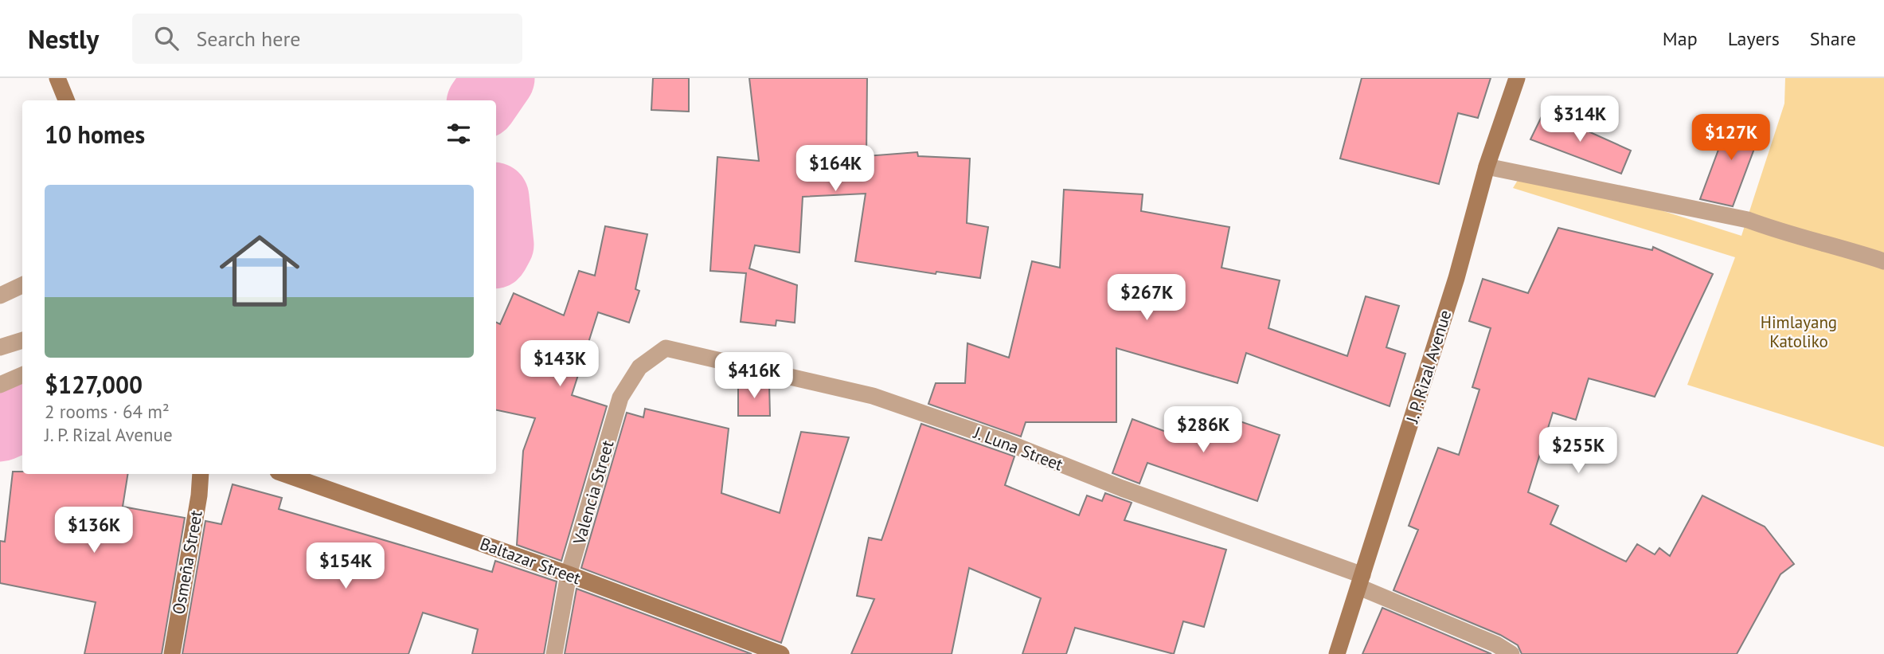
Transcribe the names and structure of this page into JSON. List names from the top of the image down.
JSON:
{
  "streets": {
    "main road": ["J. P. Rizal Avenue", "Baltazar Street", "Osmeña Street"],
    "street": ["J. Luna Street", "Valencia Street"]
  },
  "crossings": [
    ["J. P. Rizal Avenue", "J. Luna Street"],
    ["J. Luna Street", "Valencia Street"],
    ["Valencia Street", "Baltazar Street"]
  ],
  "parks": ["Himlayang Katoliko"],
  "page": {
    "header": "Nestly",
    "search": "Search here",
    "nav": ["Map", "Layers", "Share"],
    "price": [
      "$314K",
      "$127K",
      "$164K",
      "$267K",
      "$143K",
      "$416K",
      "$286K",
      "$255K",
      "$136K",
      "$154K"
    ],
    "heading": "10 homes",
    "list": [
      {
        "name": "$127,000",
        "note": "2 rooms · 64 m² · J. P. Rizal Avenue"
      }
    ]
  }
}
